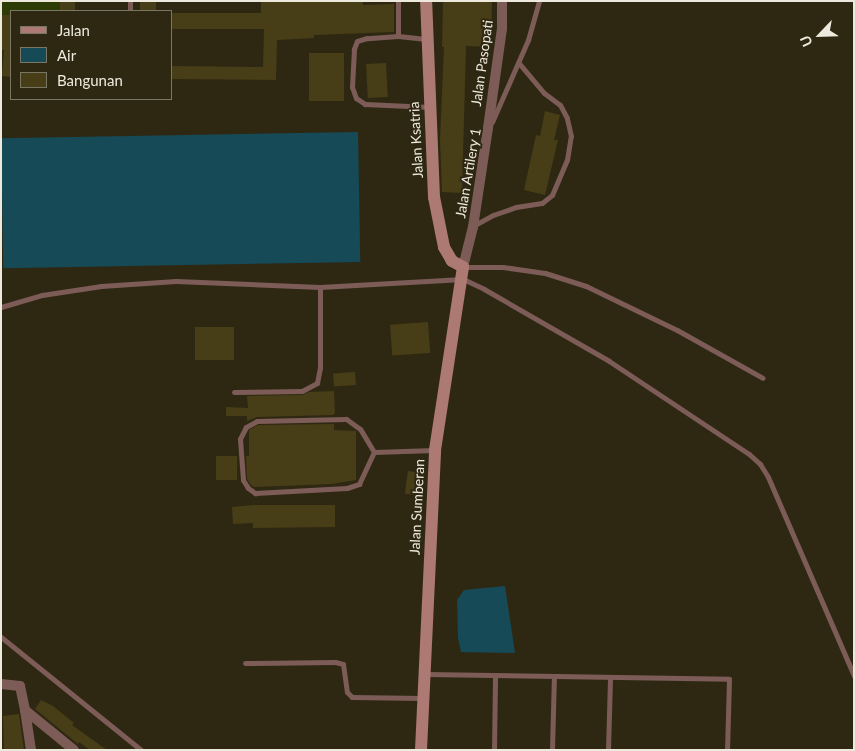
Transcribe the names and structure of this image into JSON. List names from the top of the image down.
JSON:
{
  "streets": {
    "street": [
      "Jalan Pasopati",
      "Jalan Ksatria",
      "Jalan Artilery 1",
      "Jalan Sumberan"
    ]
  },
  "crossings": [
    ["Jalan Pasopati", "Jalan Artilery 1"],
    ["Jalan Ksatria", "Jalan Artilery 1"],
    ["Jalan Ksatria", "Jalan Sumberan"],
    ["Jalan Artilery 1", "Jalan Sumberan"]
  ],
  "legend": ["Jalan", "Air", "Bangunan"],
  "north": "bottom left"
}
